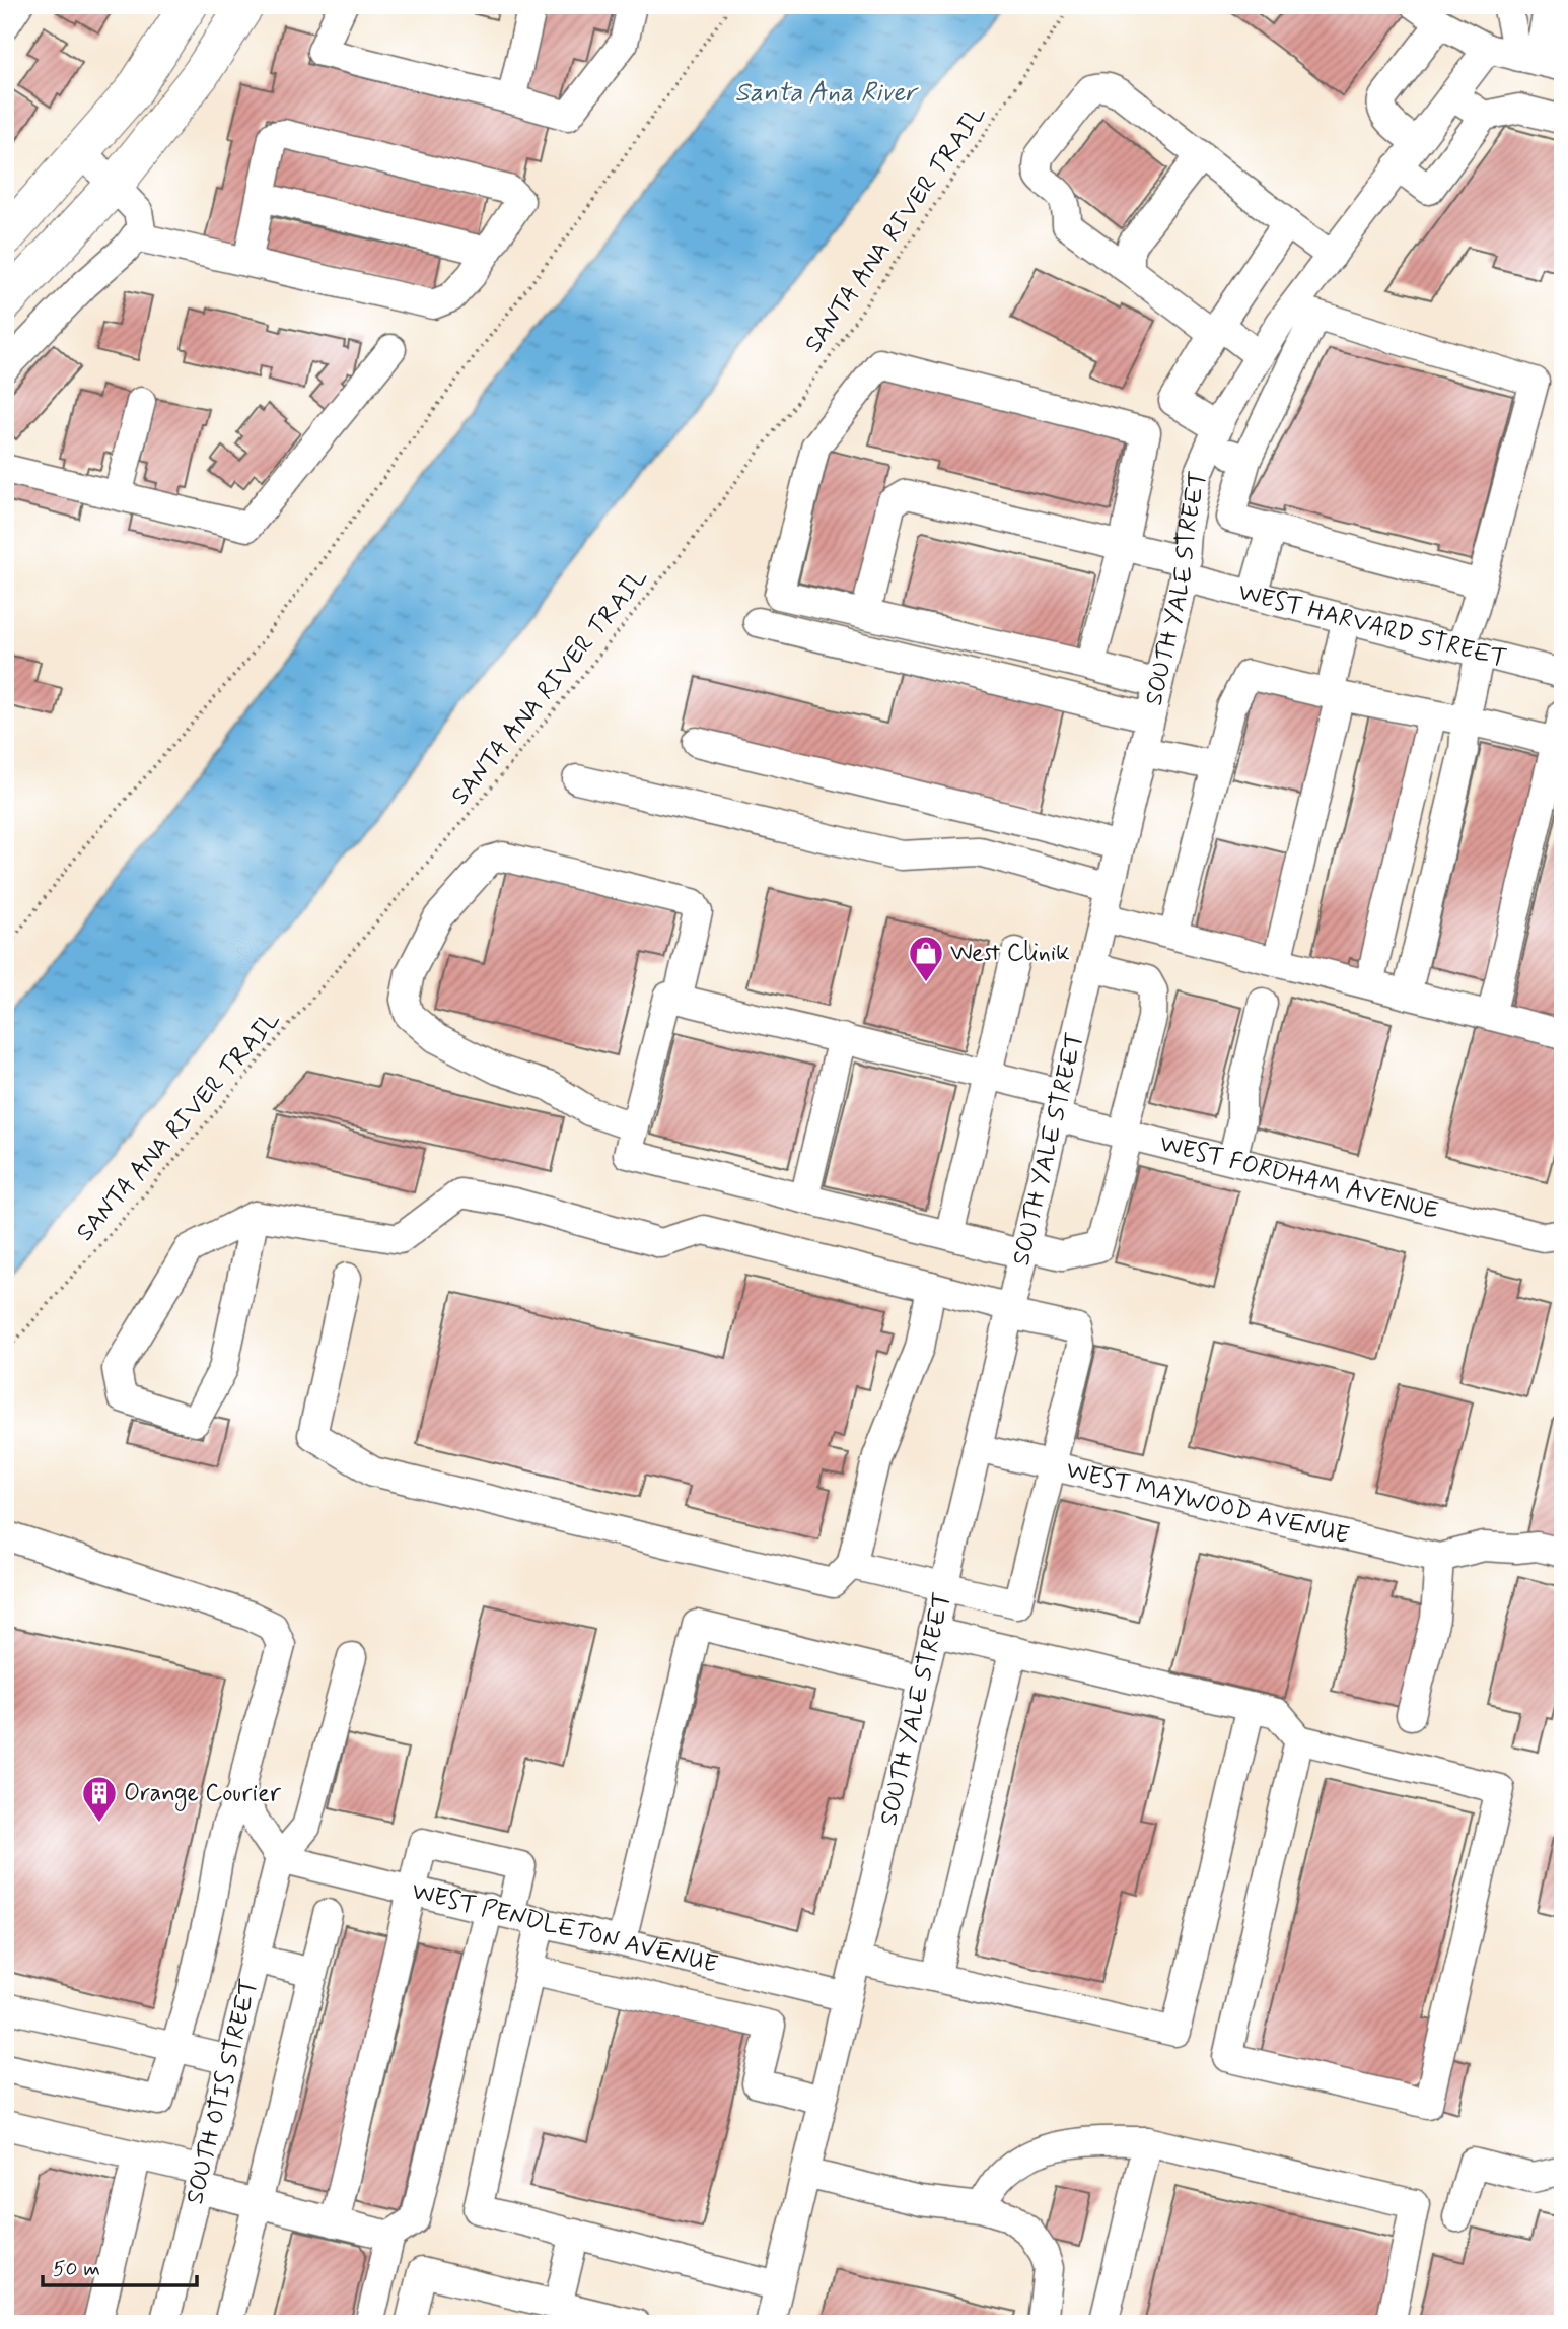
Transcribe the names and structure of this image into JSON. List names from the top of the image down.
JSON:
{
  "streets": {
    "street": [
      "SOUTH YALE STREET",
      "WEST HARVARD STREET",
      "WEST FORDHAM AVENUE",
      "WEST MAYWOOD AVENUE",
      "WEST PENDLETON AVENUE",
      "SOUTH OTIS STREET"
    ],
    "path": ["SANTA ANA RIVER TRAIL"]
  },
  "crossings": [
    ["SOUTH YALE STREET", "WEST HARVARD STREET"],
    ["SOUTH YALE STREET", "WEST FORDHAM AVENUE"],
    ["SOUTH YALE STREET", "WEST MAYWOOD AVENUE"],
    ["SOUTH YALE STREET", "WEST PENDLETON AVENUE"],
    ["WEST PENDLETON AVENUE", "SOUTH OTIS STREET"]
  ],
  "water": ["Santa Ana River"],
  "places": {
    "shop": ["West Clinik"],
    "building": ["Orange Courier"]
  },
  "scale_bar": "50 m"
}
